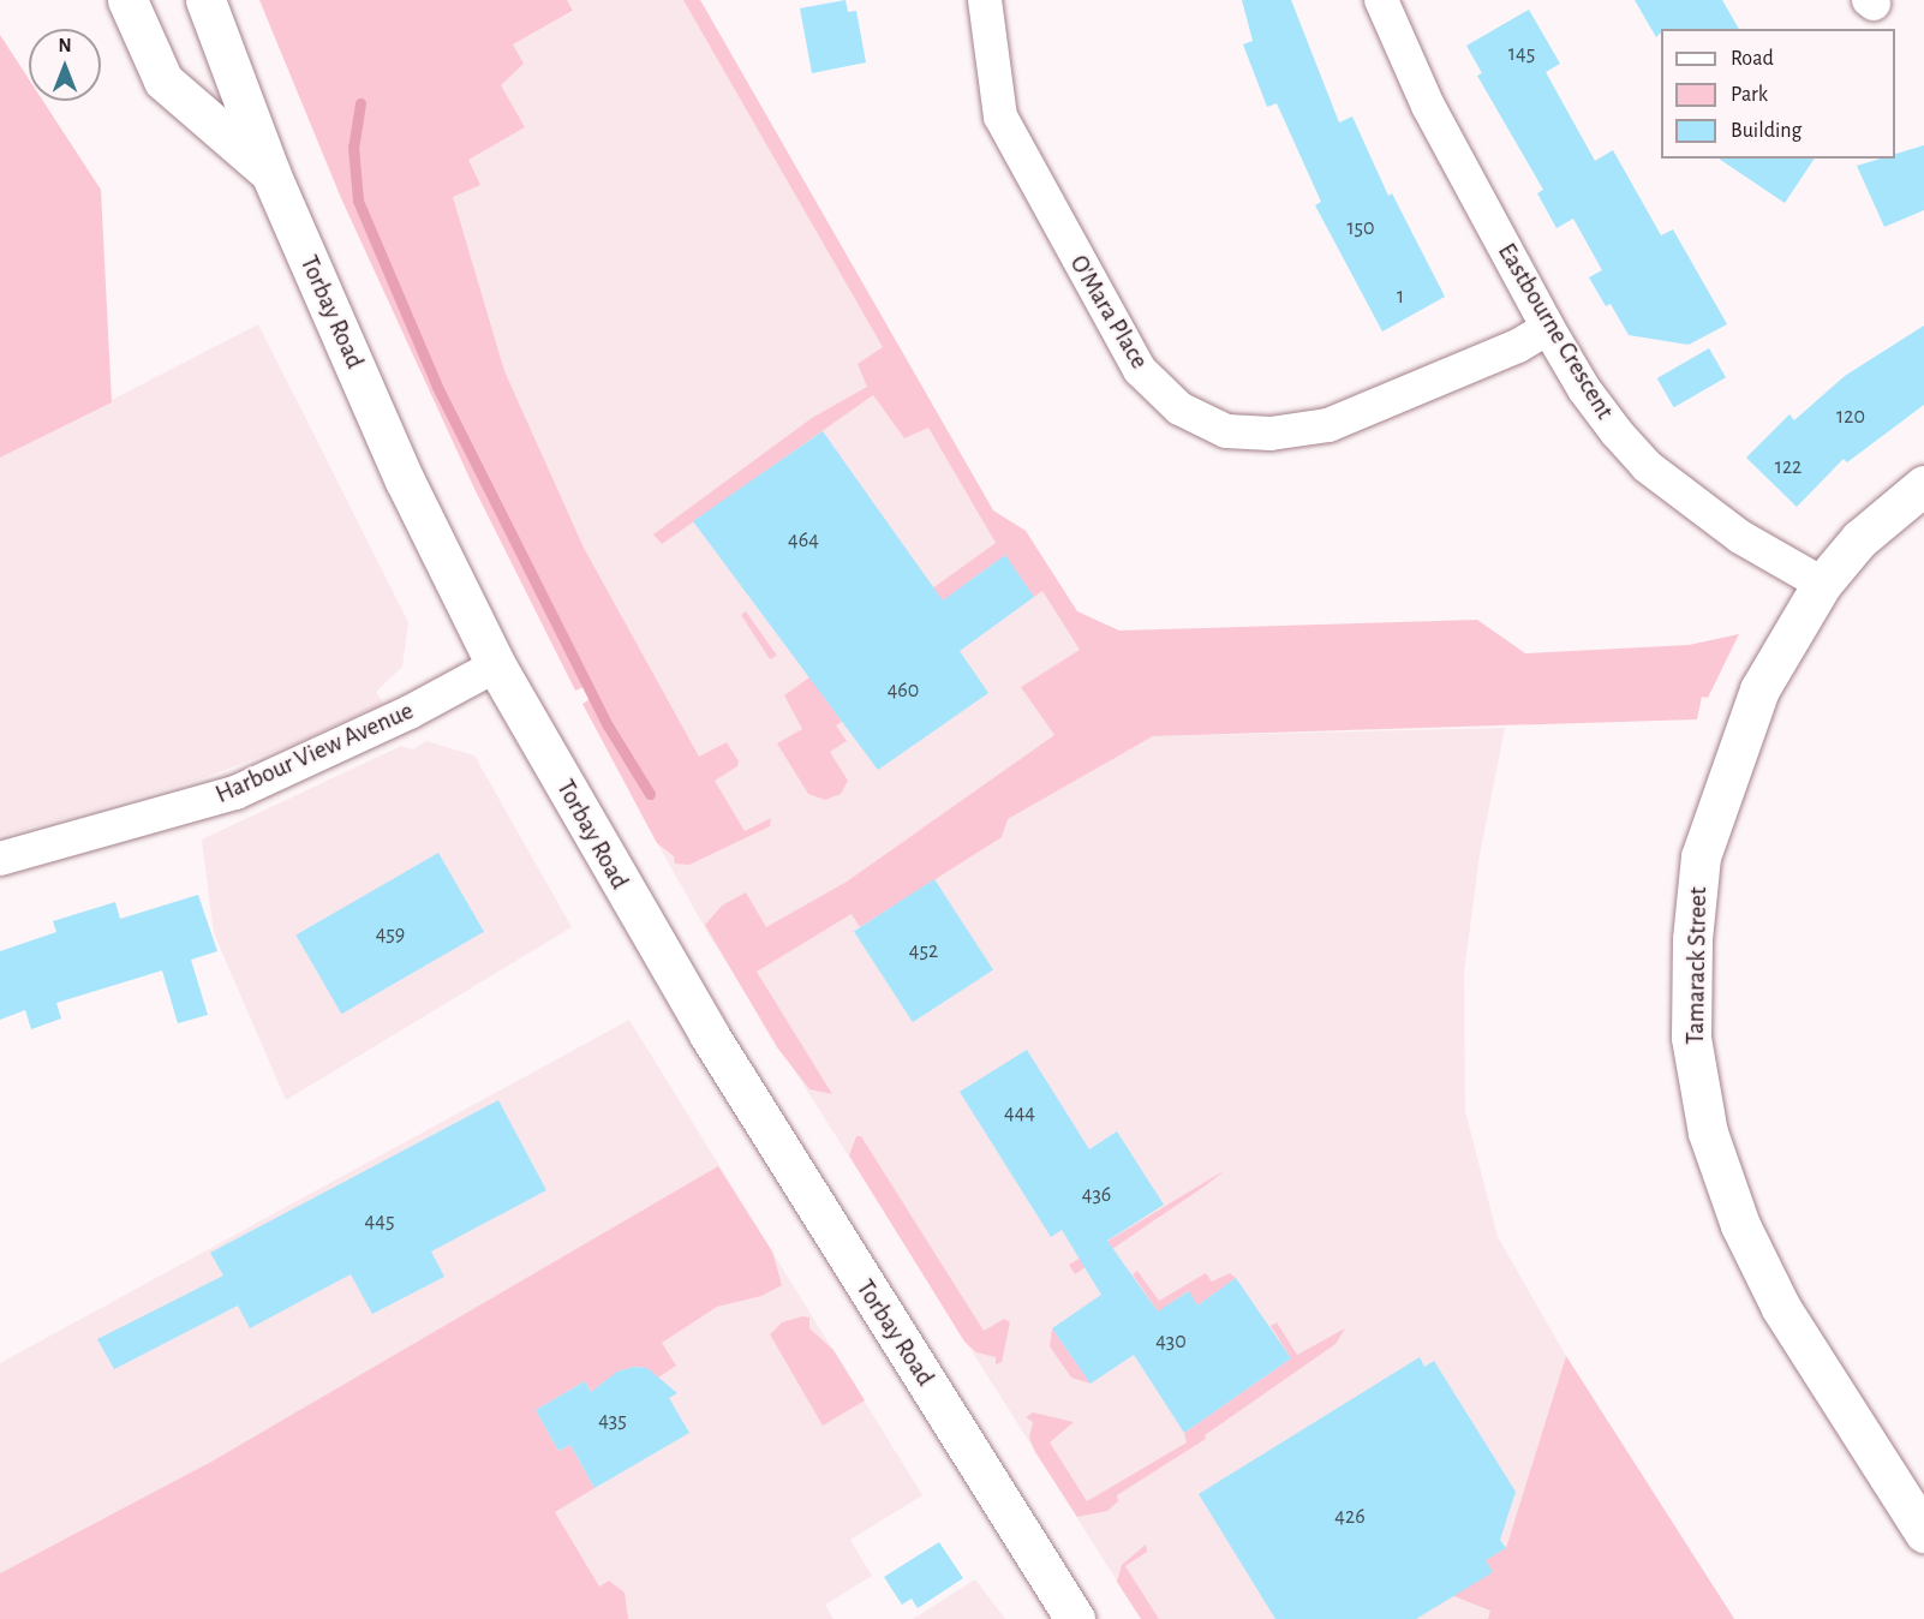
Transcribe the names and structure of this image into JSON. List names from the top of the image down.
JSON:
{
  "streets": {
    "main road": ["Torbay Road", "Tamarack Street"],
    "street": ["O'Mara Place", "Eastbourne Crescent", "Harbour View Avenue"]
  },
  "crossings": [
    ["Torbay Road", "Harbour View Avenue"],
    ["O'Mara Place", "Eastbourne Crescent"],
    ["Eastbourne Crescent", "Tamarack Street"]
  ],
  "house_numbers": [
    "145",
    "150",
    "1",
    "120",
    "122",
    "464",
    "460",
    "459",
    "452",
    "444",
    "436",
    "445",
    "430",
    "435",
    "426"
  ],
  "legend": ["Road", "Park", "Building"],
  "north": "top"
}
